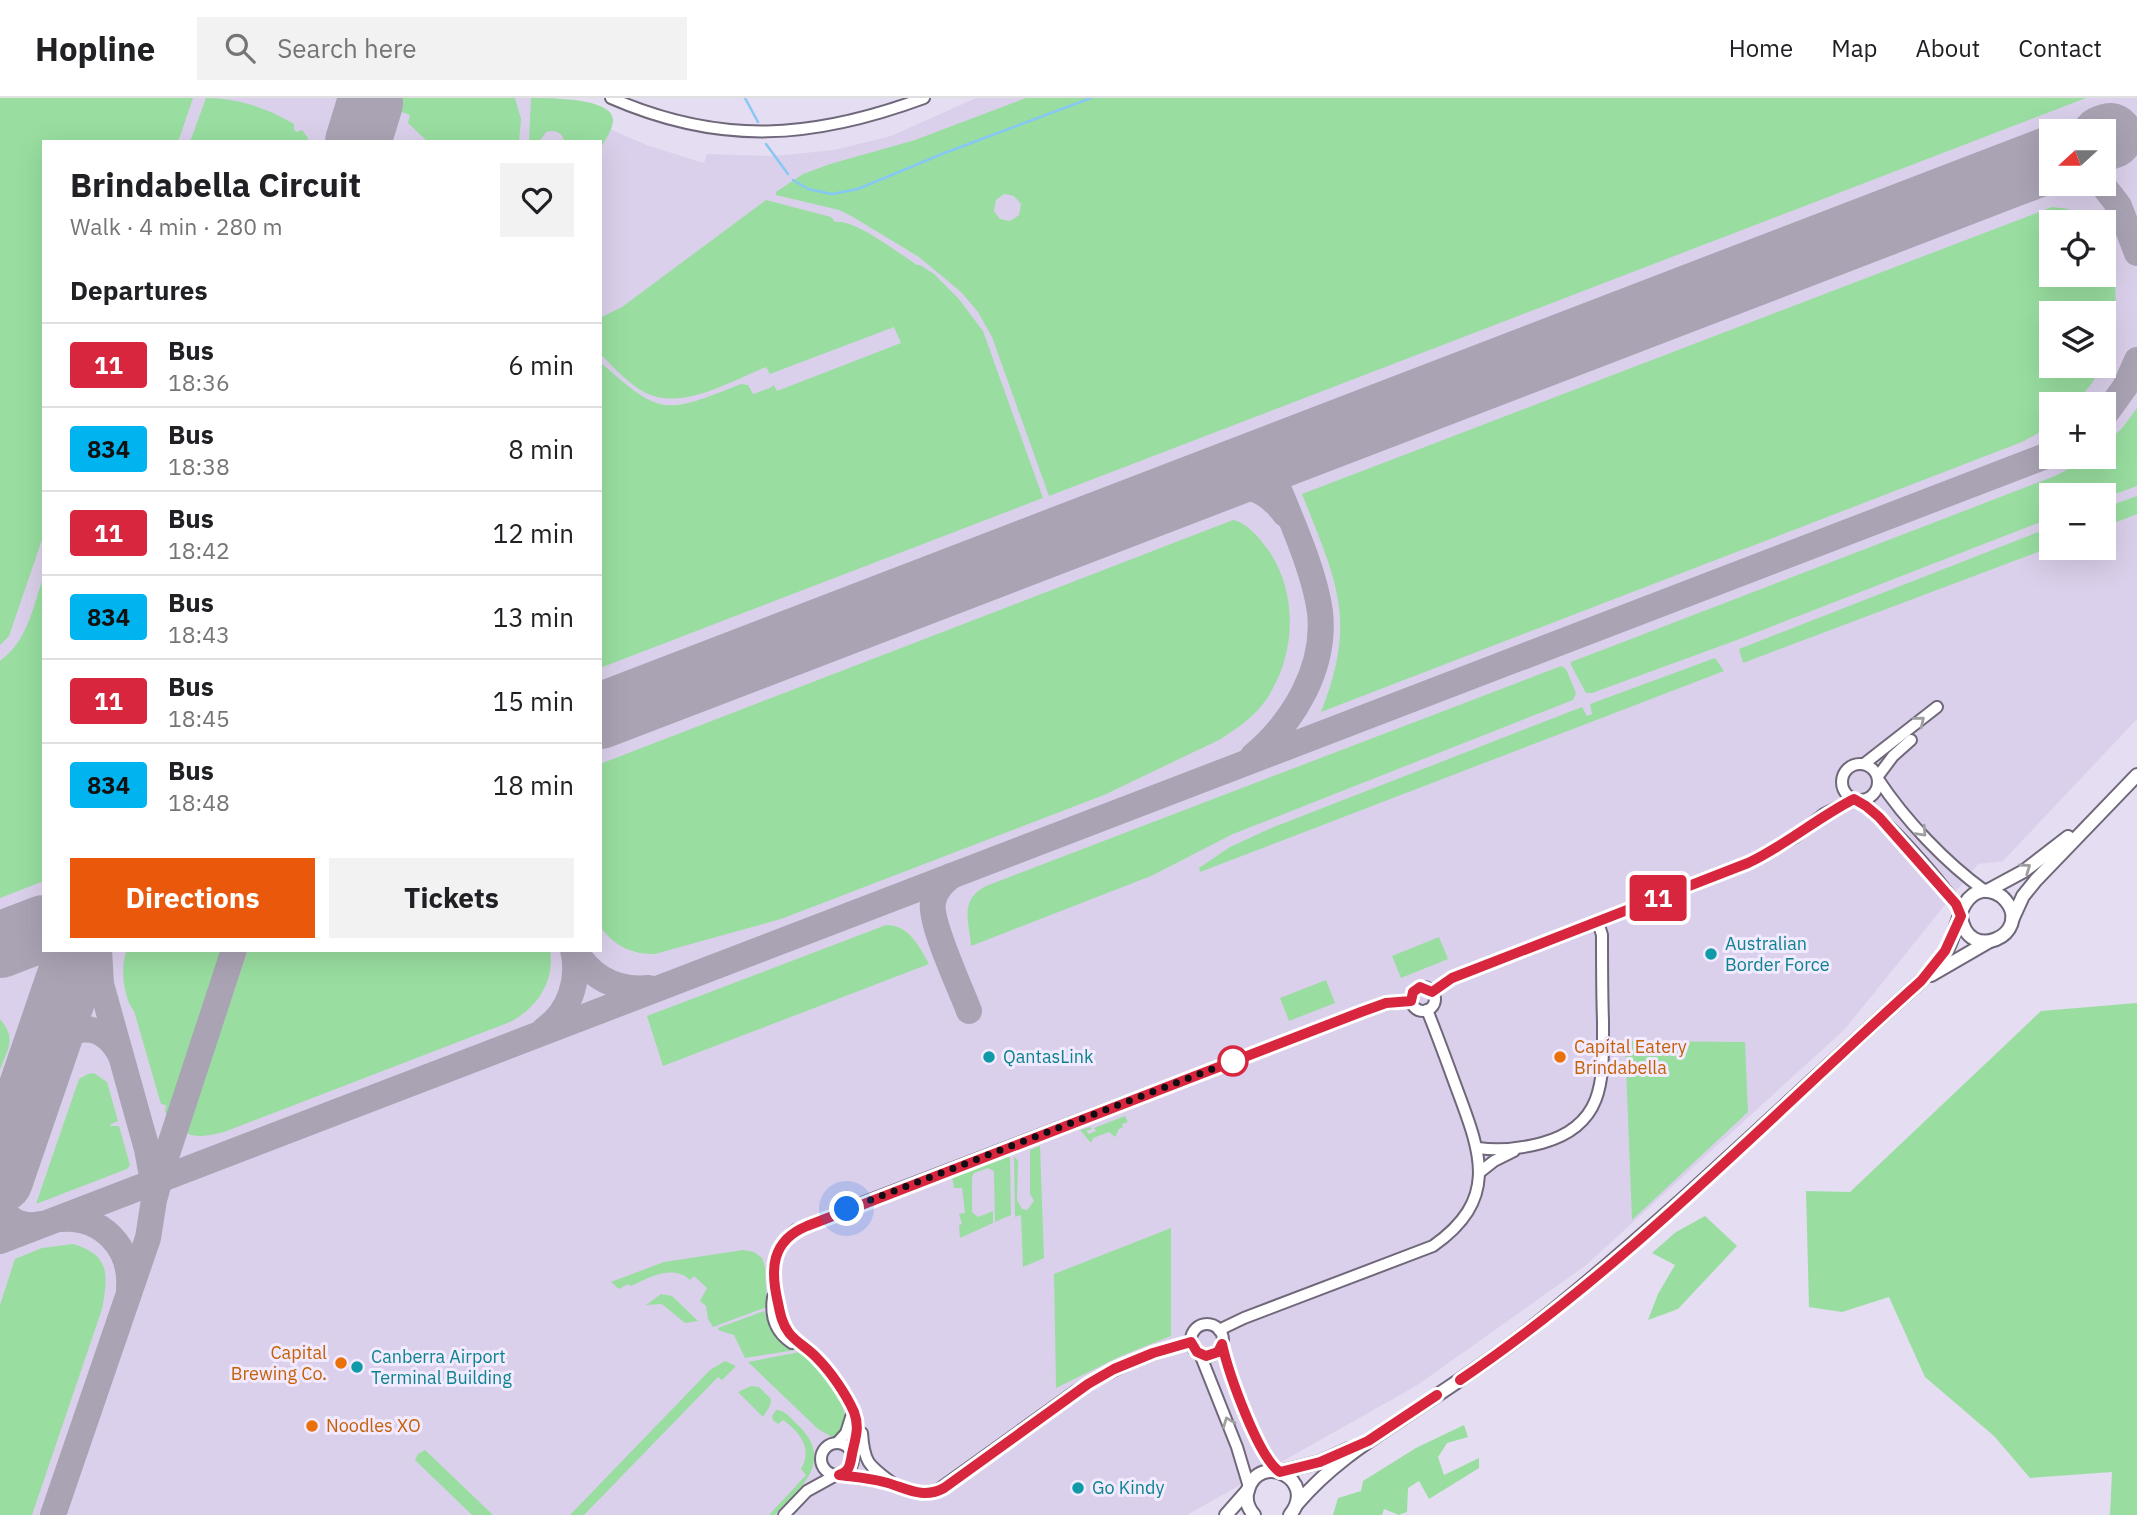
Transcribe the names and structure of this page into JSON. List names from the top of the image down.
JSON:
{
  "places": [
    "Australian Border Force",
    "QantasLink",
    "Capital Eatery Brindabella",
    "Capital Brewing Co.",
    "Canberra Airport Terminal Building",
    "Noodles XO",
    "Go Kindy"
  ],
  "lines": ["bus line 11"],
  "north": "left",
  "page": {
    "header": "Hopline",
    "search": "Search here",
    "nav": [
      "Home",
      "Map",
      "About",
      "Contact"
    ],
    "on_map": "11",
    "map_buttons": ["+", "−"],
    "heading": [
      ["Brindabella Circuit", "Walk · 4 min · 280 m"],
      "Departures"
    ],
    "list": [
      {
        "mark": "11",
        "name": "Bus",
        "note": "18:36",
        "value": "6 min"
      },
      {
        "mark": "834",
        "name": "Bus",
        "note": "18:38",
        "value": "8 min"
      },
      {
        "mark": "11",
        "name": "Bus",
        "note": "18:42",
        "value": "12 min"
      },
      {
        "mark": "834",
        "name": "Bus",
        "note": "18:43",
        "value": "13 min"
      },
      {
        "mark": "11",
        "name": "Bus",
        "note": "18:45",
        "value": "15 min"
      },
      {
        "mark": "834",
        "name": "Bus",
        "note": "18:48",
        "value": "18 min"
      }
    ],
    "buttons": ["Directions", "Tickets"]
  }
}
